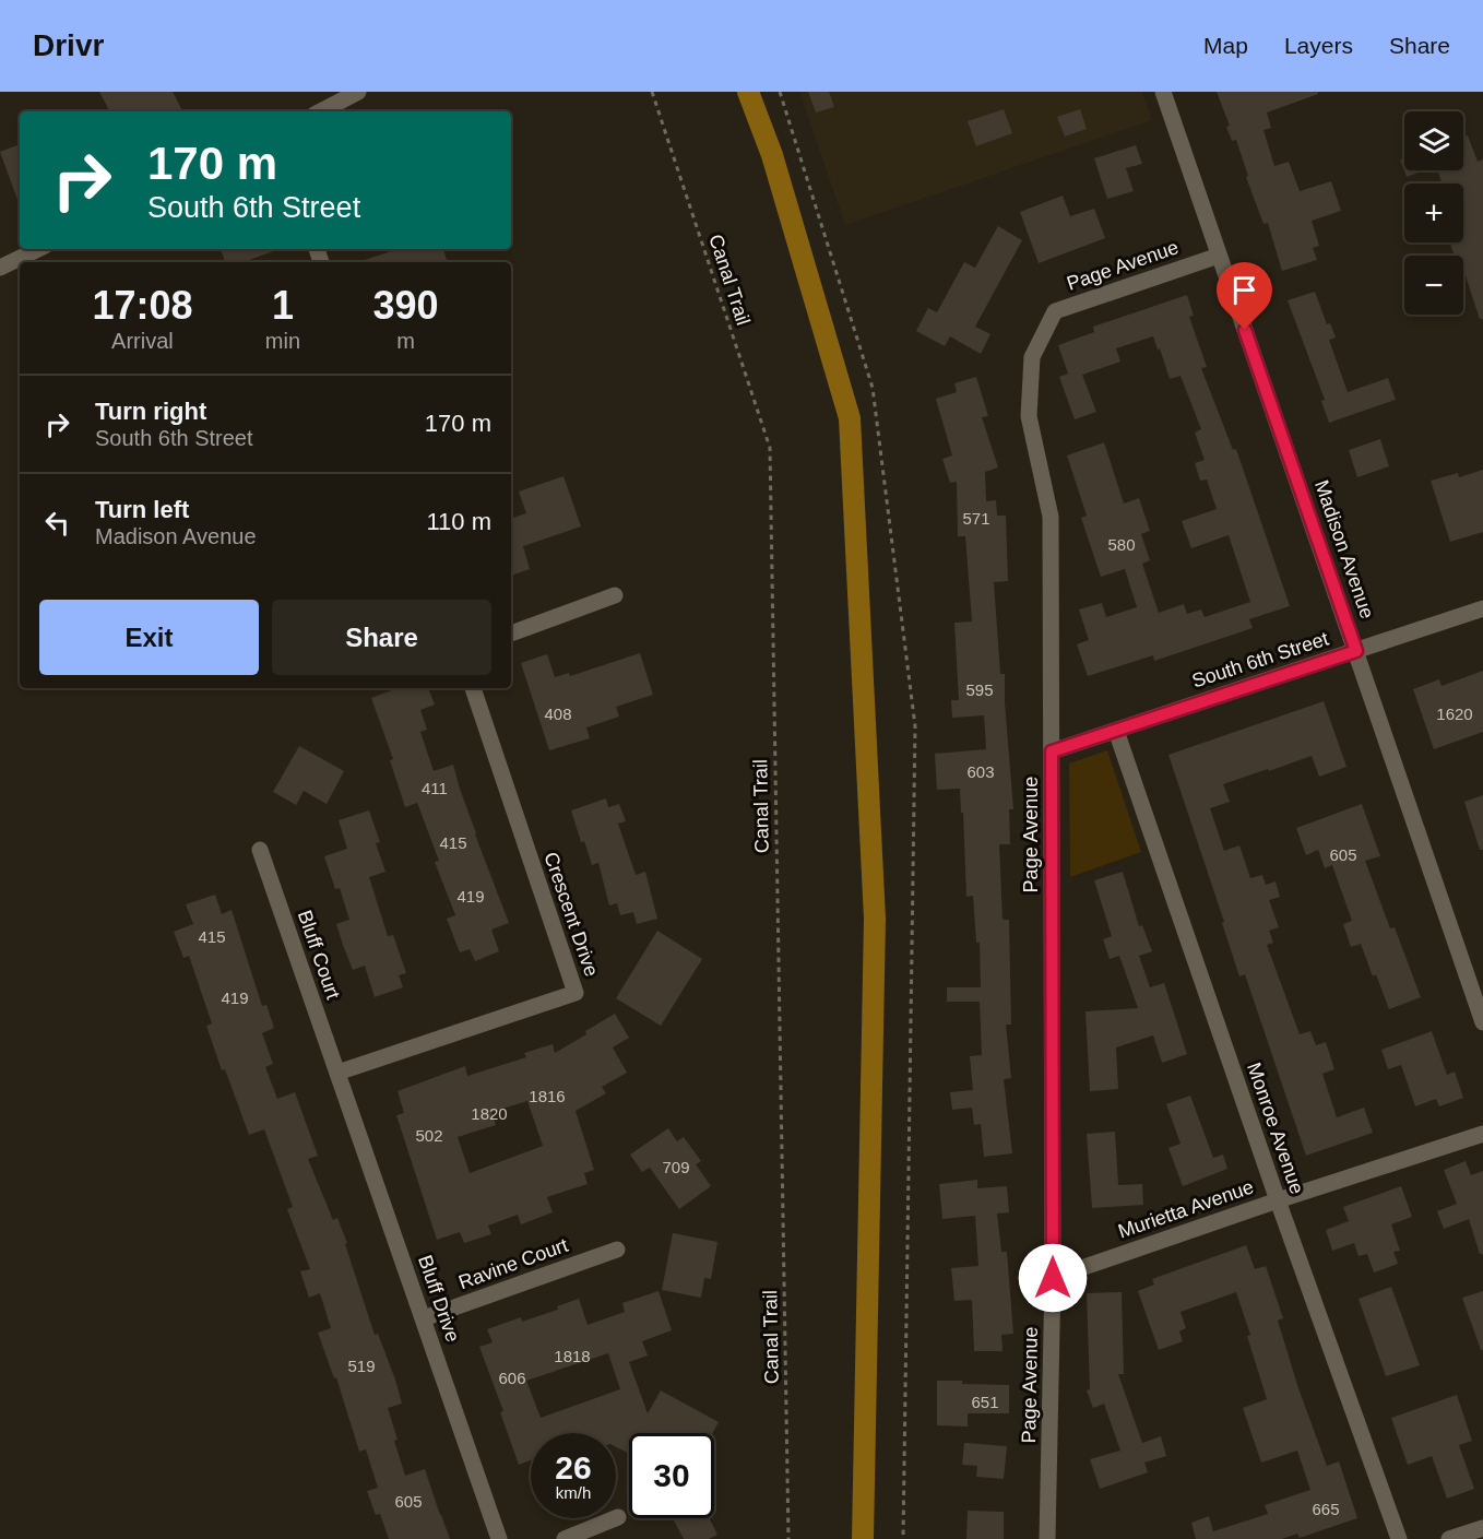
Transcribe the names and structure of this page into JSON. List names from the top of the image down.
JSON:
{
  "streets": {
    "street": [
      "Page Avenue",
      "Madison Avenue",
      "South 6th Street",
      "Crescent Drive",
      "Bluff Court",
      "Monroe Avenue",
      "Murietta Avenue",
      "Ravine Court",
      "Bluff Drive"
    ],
    "path": ["Canal Trail"]
  },
  "crossings": [
    ["Page Avenue", "Madison Avenue"],
    ["Page Avenue", "South 6th Street"],
    ["Page Avenue", "Murietta Avenue"],
    ["Madison Avenue", "South 6th Street"],
    ["South 6th Street", "Monroe Avenue"],
    ["Crescent Drive", "Bluff Court"],
    ["Crescent Drive", "Bluff Drive"],
    ["Bluff Court", "Bluff Drive"],
    ["Monroe Avenue", "Murietta Avenue"],
    ["Ravine Court", "Bluff Drive"]
  ],
  "house_numbers": [
    "571",
    "580",
    "595",
    "408",
    "1620",
    "603",
    "411",
    "415",
    "605",
    "419",
    "415",
    "419",
    "1816",
    "1820",
    "502",
    "709",
    "1818",
    "519",
    "606",
    "651",
    "605",
    "665"
  ],
  "page": {
    "header": "Drivr",
    "nav": ["Map", "Layers", "Share"],
    "map_buttons": ["+", "−"],
    "turn": ["170 m", "South 6th Street"],
    "eta": [
      "17:08",
      "Arrival",
      "1",
      "min",
      "390",
      "m"
    ],
    "list": [
      {
        "name": "Turn right",
        "note": "South 6th Street",
        "value": "170 m"
      },
      {
        "name": "Turn left",
        "note": "Madison Avenue",
        "value": "110 m"
      }
    ],
    "buttons": ["Exit", "Share"],
    "speed": "26 km/h",
    "limit": "30"
  }
}
